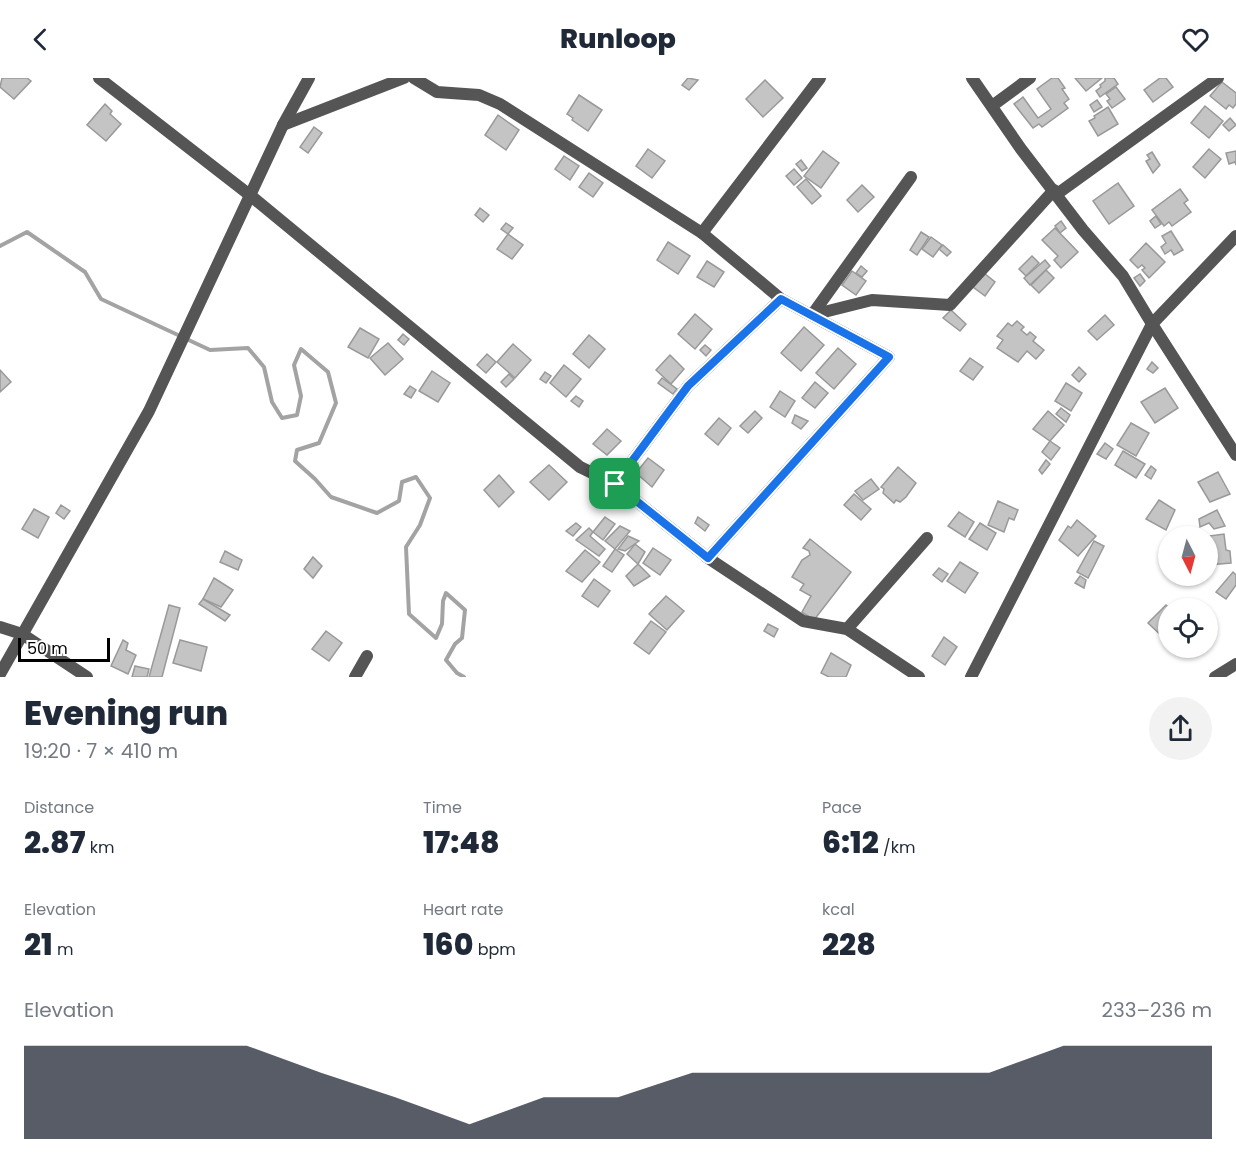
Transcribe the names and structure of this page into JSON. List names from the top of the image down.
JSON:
{
  "scale_bar": "50 m",
  "north": "bottom",
  "page": {
    "header": "Runloop",
    "scale": "50 m",
    "heading": ["Evening run", "19:20 · 7 × 410 m"],
    "stats": [
      ["Distance", "2.87 km"],
      ["Time", "17:48"],
      ["Pace", "6:12 /km"],
      ["Elevation", "21 m"],
      ["Heart rate", "160 bpm"],
      ["kcal", "228"]
    ],
    "chart": ["Elevation", "233–236 m"]
  }
}
